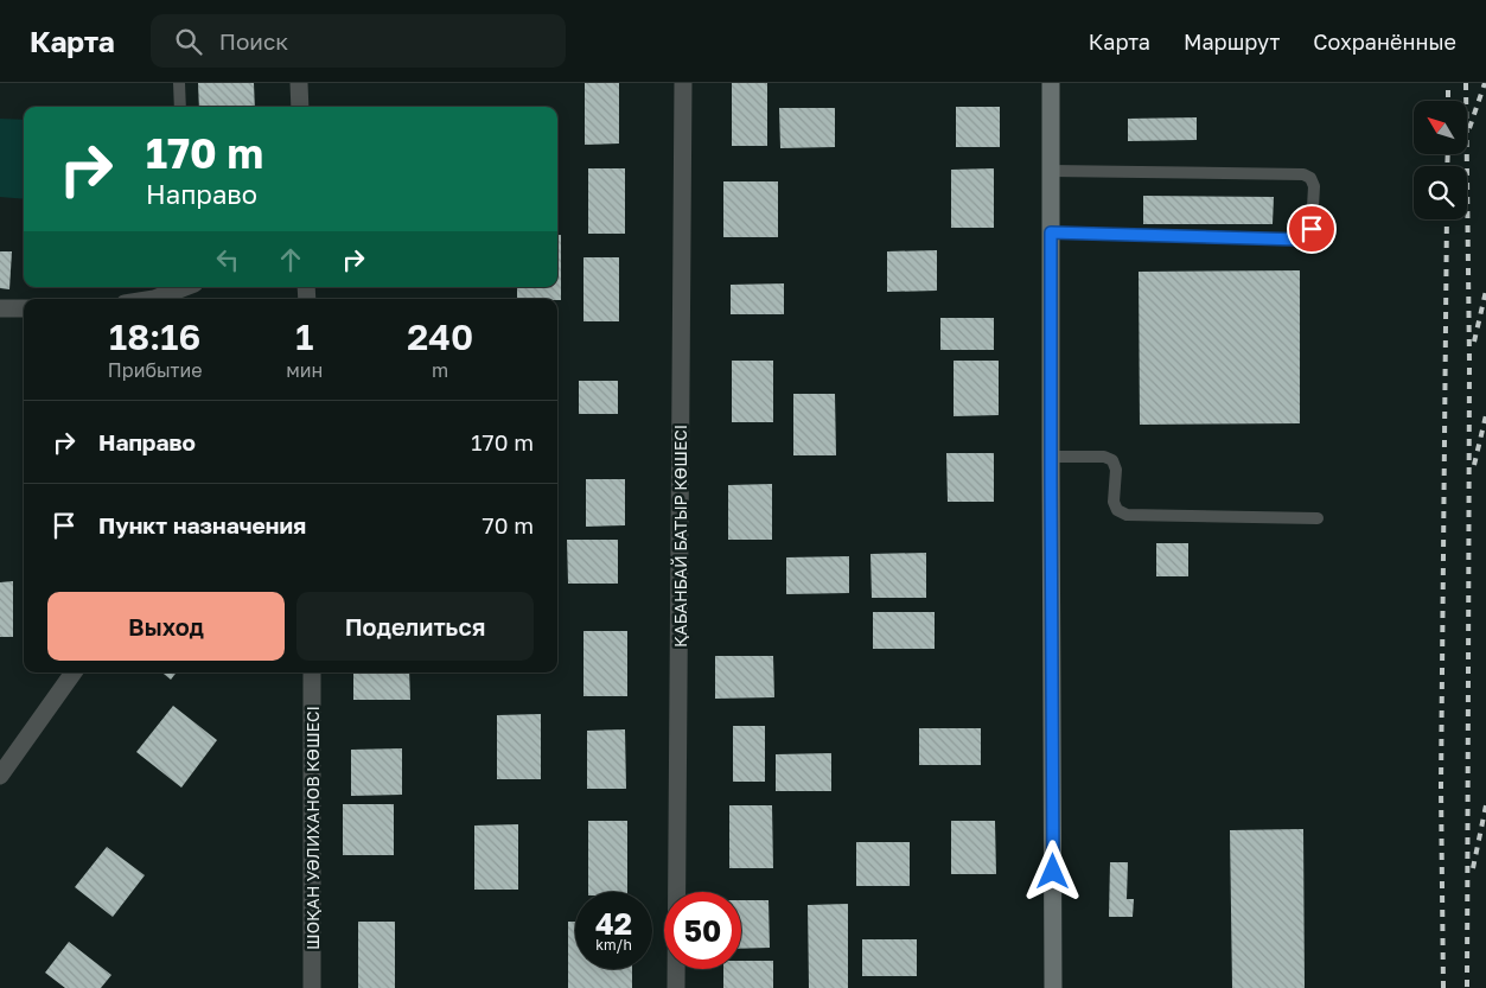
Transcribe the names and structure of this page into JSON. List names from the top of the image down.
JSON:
{
  "streets": {
    "street": ["ҚАБАНБАЙ БАТЫР КӨШЕСІ", "ШОҚАН УӘЛИХАНОВ КӨШЕСІ"]
  },
  "north": "top left",
  "page": {
    "header": "Карта",
    "search": "Поиск",
    "nav": ["Карта", "Маршрут", "Сохранённые"],
    "turn": ["170 m", "Направо"],
    "eta": [
      "18:16",
      "Прибытие",
      "1",
      "мин",
      "240",
      "m"
    ],
    "list": [
      {
        "name": "Направо",
        "value": "170 m"
      },
      {
        "name": "Пункт назначения",
        "value": "70 m"
      }
    ],
    "buttons": ["Выход", "Поделиться"],
    "speed": "42 km/h",
    "limit": "50"
  }
}
